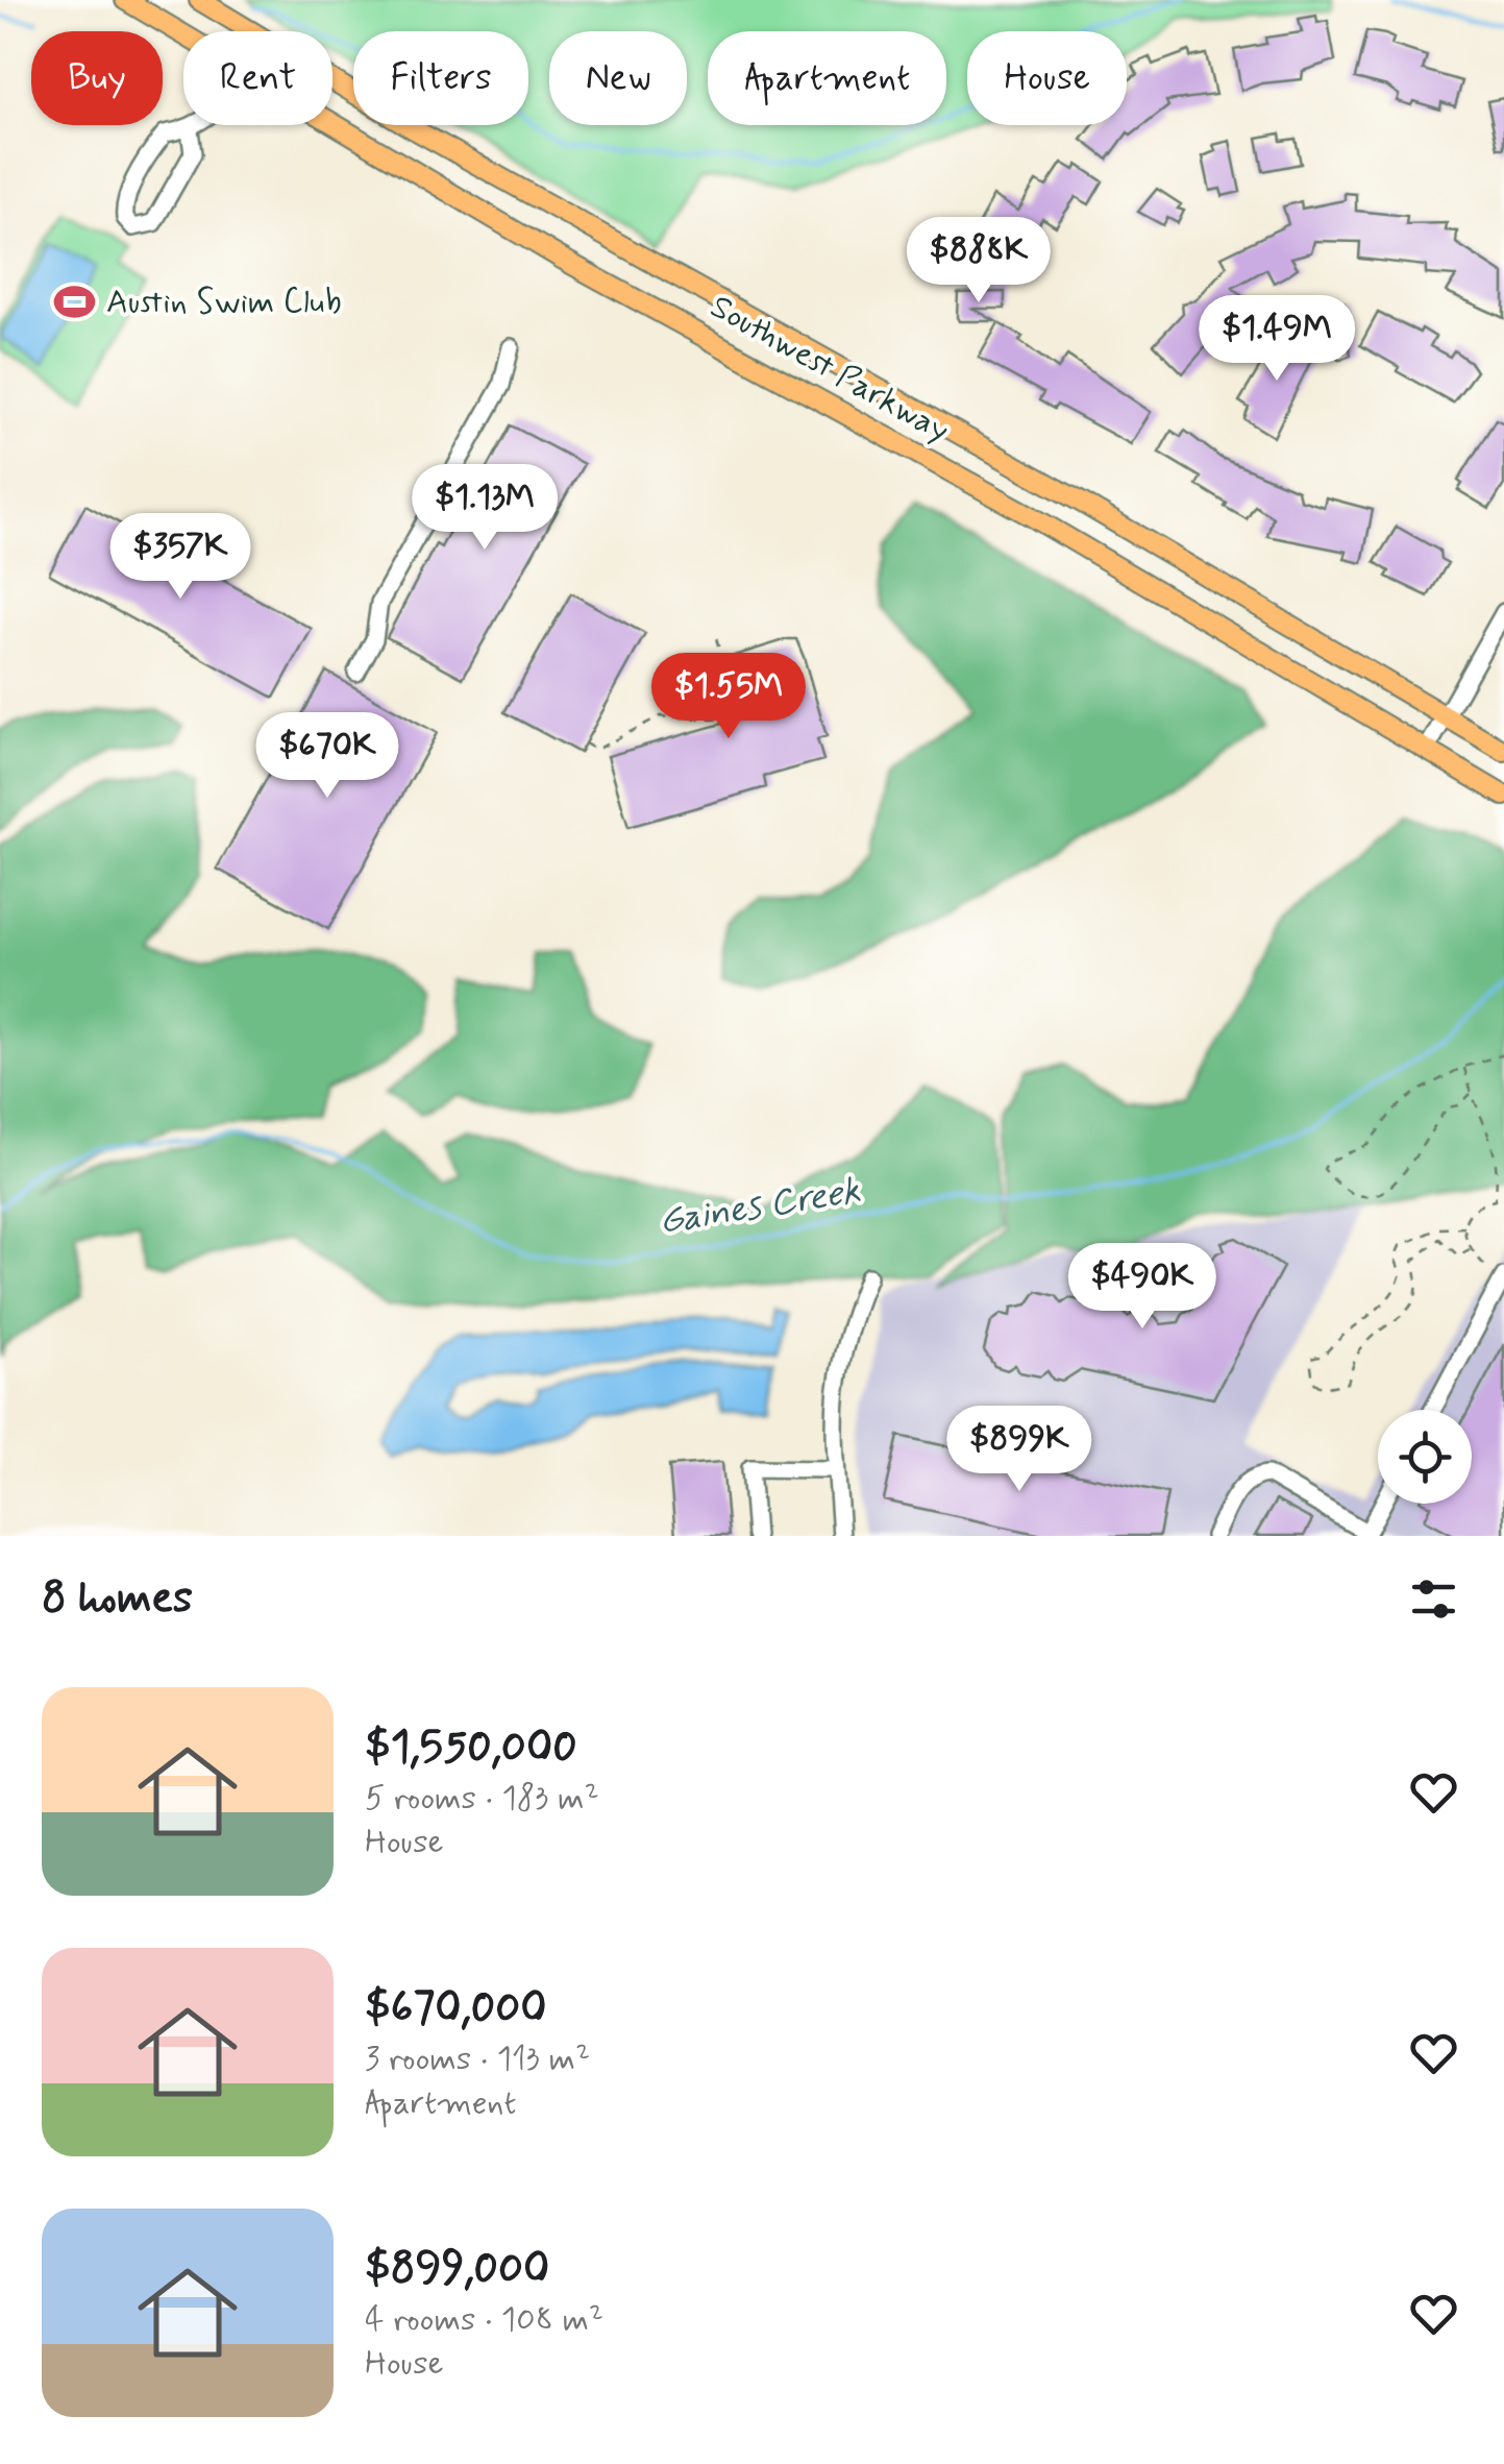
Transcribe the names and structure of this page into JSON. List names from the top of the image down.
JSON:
{
  "streets": {
    "main road": ["Southwest Parkway"]
  },
  "water": ["Gaines Creek"],
  "places": {
    "sports": ["Austin Swim Club"]
  },
  "page": {
    "chip": [
      "Buy",
      "Rent",
      "Filters",
      "New",
      "Apartment",
      "House"
    ],
    "price": [
      "$888K",
      "$1.49M",
      "$1.13M",
      "$357K",
      "$1.55M",
      "$670K",
      "$490K",
      "$899K"
    ],
    "heading": "8 homes",
    "list": [
      {
        "name": "$1,550,000",
        "note": "5 rooms · 183 m² · House"
      },
      {
        "name": "$670,000",
        "note": "3 rooms · 113 m² · Apartment"
      },
      {
        "name": "$899,000",
        "note": "4 rooms · 108 m² · House"
      }
    ]
  }
}
